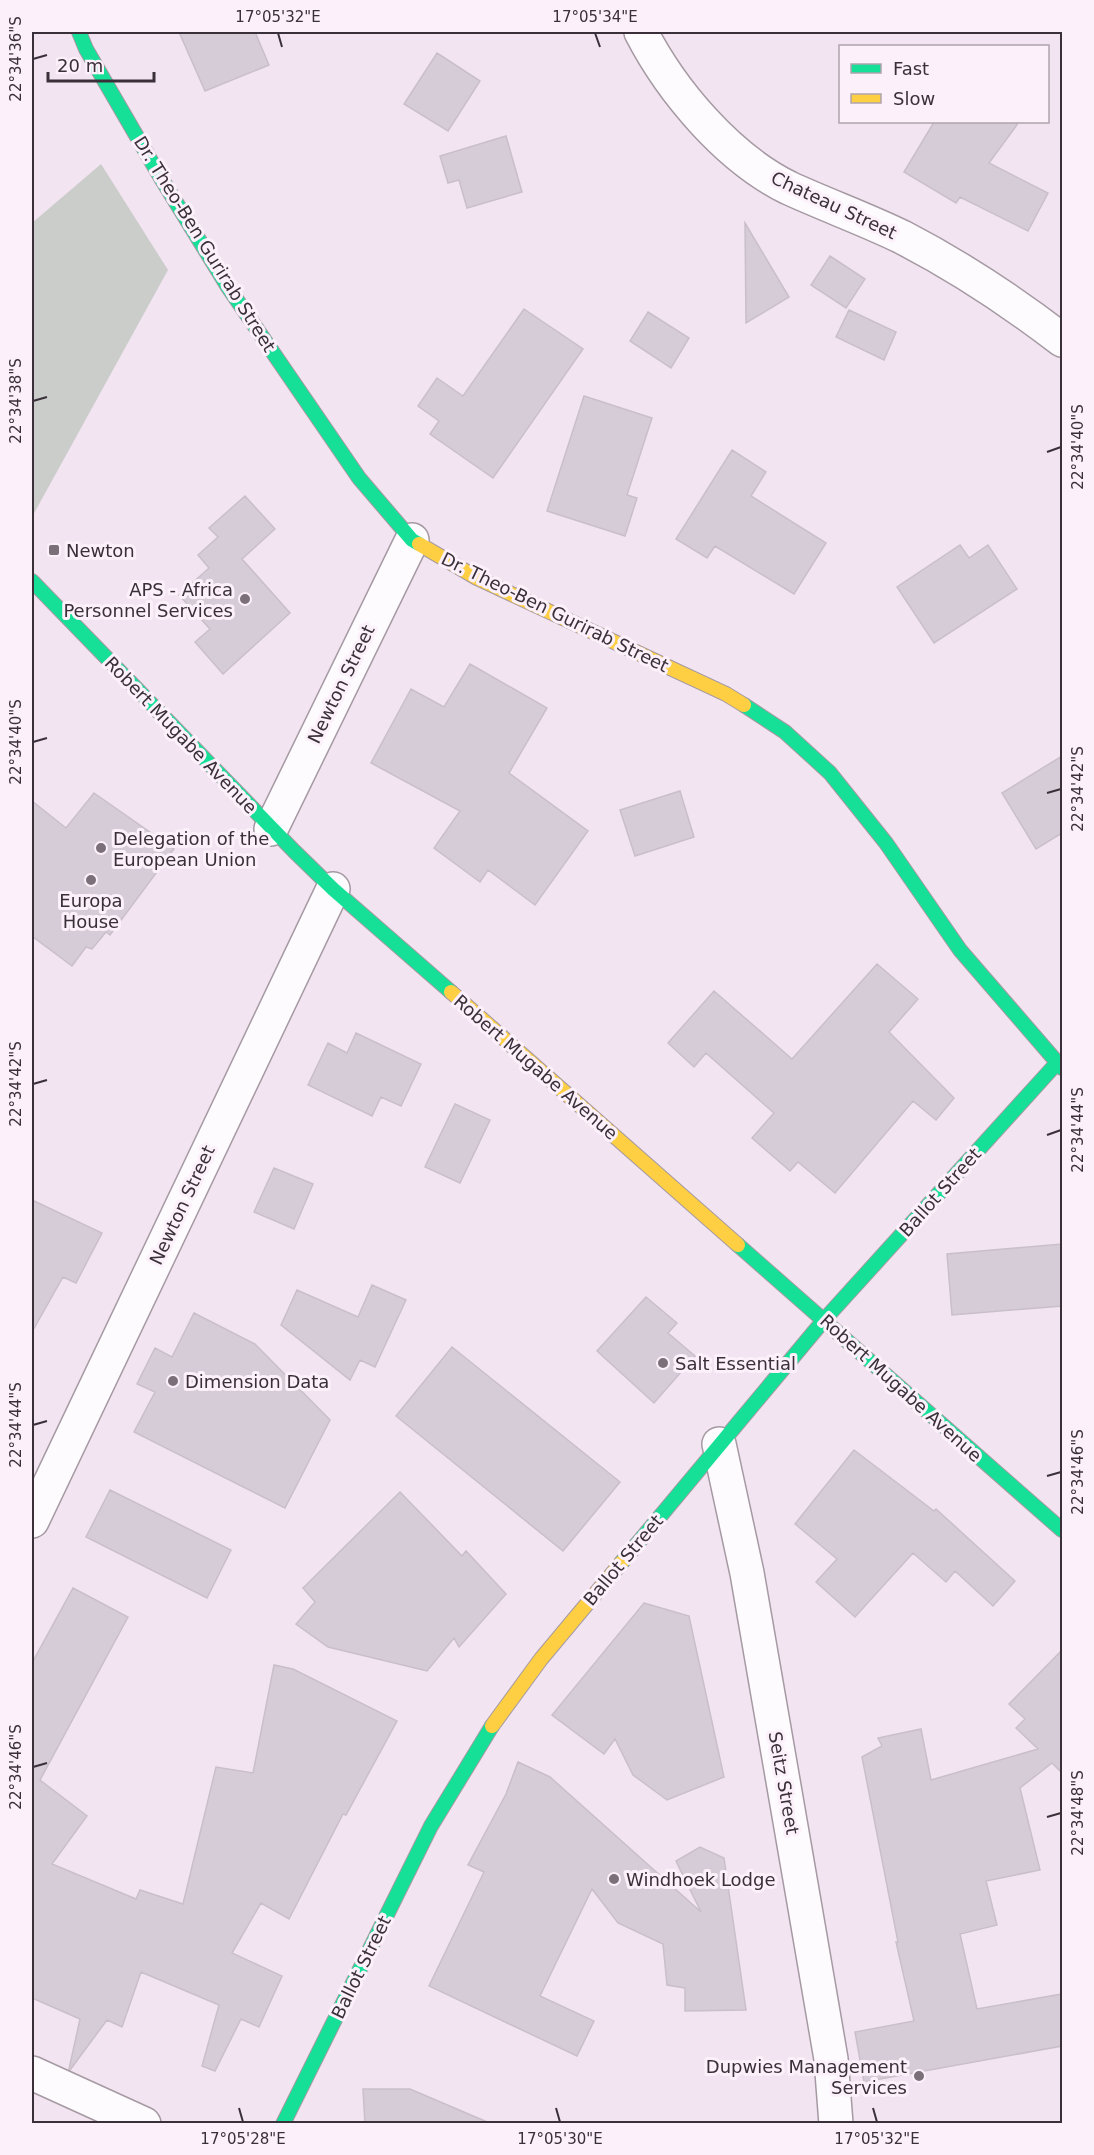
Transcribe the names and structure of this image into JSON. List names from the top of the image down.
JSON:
{
  "streets": {
    "street": [
      "Chateau Street",
      "Dr. Theo-Ben Gurirab Street",
      "Newton Street",
      "Robert Mugabe Avenue",
      "Ballot Street",
      "Seitz Street"
    ]
  },
  "crossings": [
    ["Dr. Theo-Ben Gurirab Street", "Newton Street"],
    ["Dr. Theo-Ben Gurirab Street", "Ballot Street"],
    ["Newton Street", "Robert Mugabe Avenue"],
    ["Robert Mugabe Avenue", "Ballot Street"],
    ["Ballot Street", "Seitz Street"]
  ],
  "places": {
    "transit": ["Newton"],
    "other": [
      "APS - Africa Personnel Services",
      "Delegation of the European Union",
      "Europa House",
      "Salt Essential",
      "Dimension Data",
      "Windhoek Lodge",
      "Dupwies Management Services"
    ]
  },
  "legend": ["Fast", "Slow"],
  "scale_bar": "20 m",
  "coordinates": [
    "17°05'32\"E",
    "17°05'34\"E",
    "22°34'36\"S",
    "22°34'38\"S",
    "22°34'40\"S",
    "22°34'42\"S",
    "22°34'44\"S",
    "22°34'46\"S",
    "22°34'48\"S",
    "17°05'28\"E",
    "17°05'30\"E"
  ]
}
